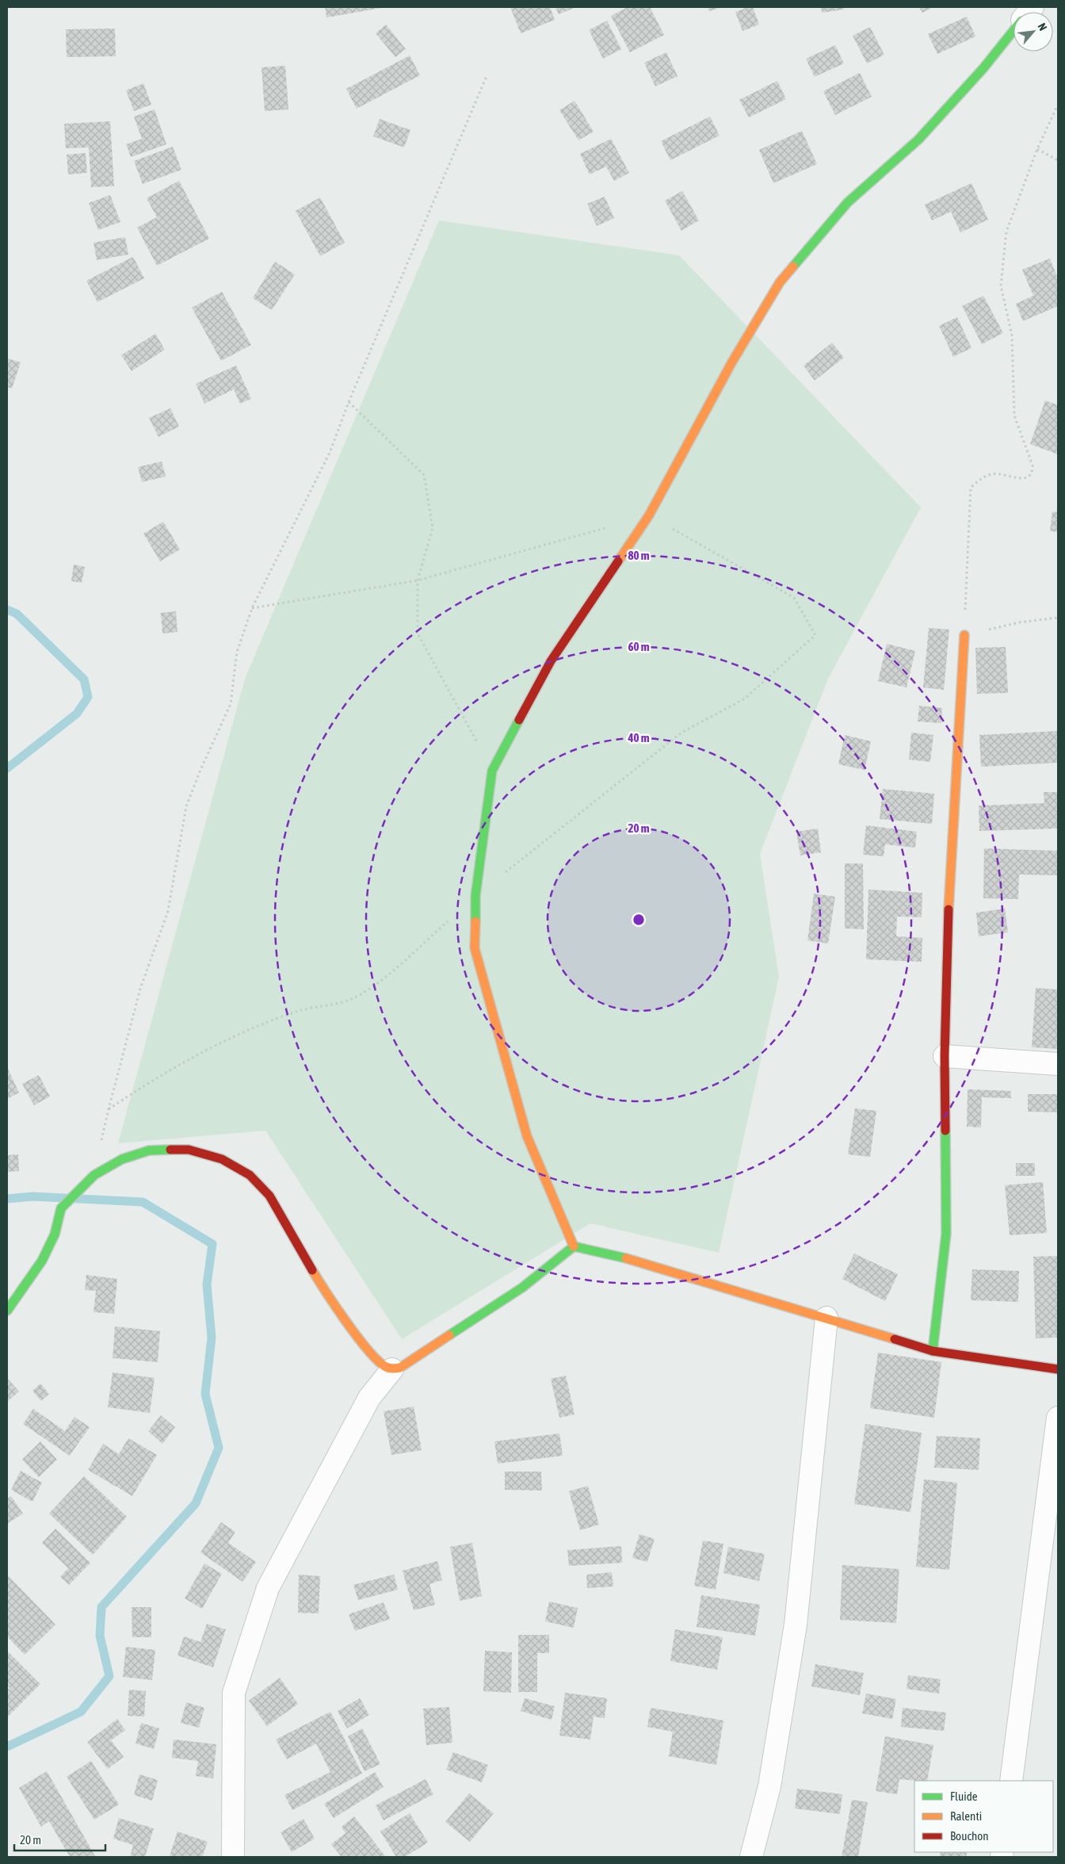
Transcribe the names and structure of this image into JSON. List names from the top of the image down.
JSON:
{
  "legend": ["Fluide", "Ralenti", "Bouchon"],
  "scale_bar": "20 m",
  "north": "top right",
  "rings": [
    "80 m",
    "60 m",
    "40 m",
    "20 m"
  ]
}
